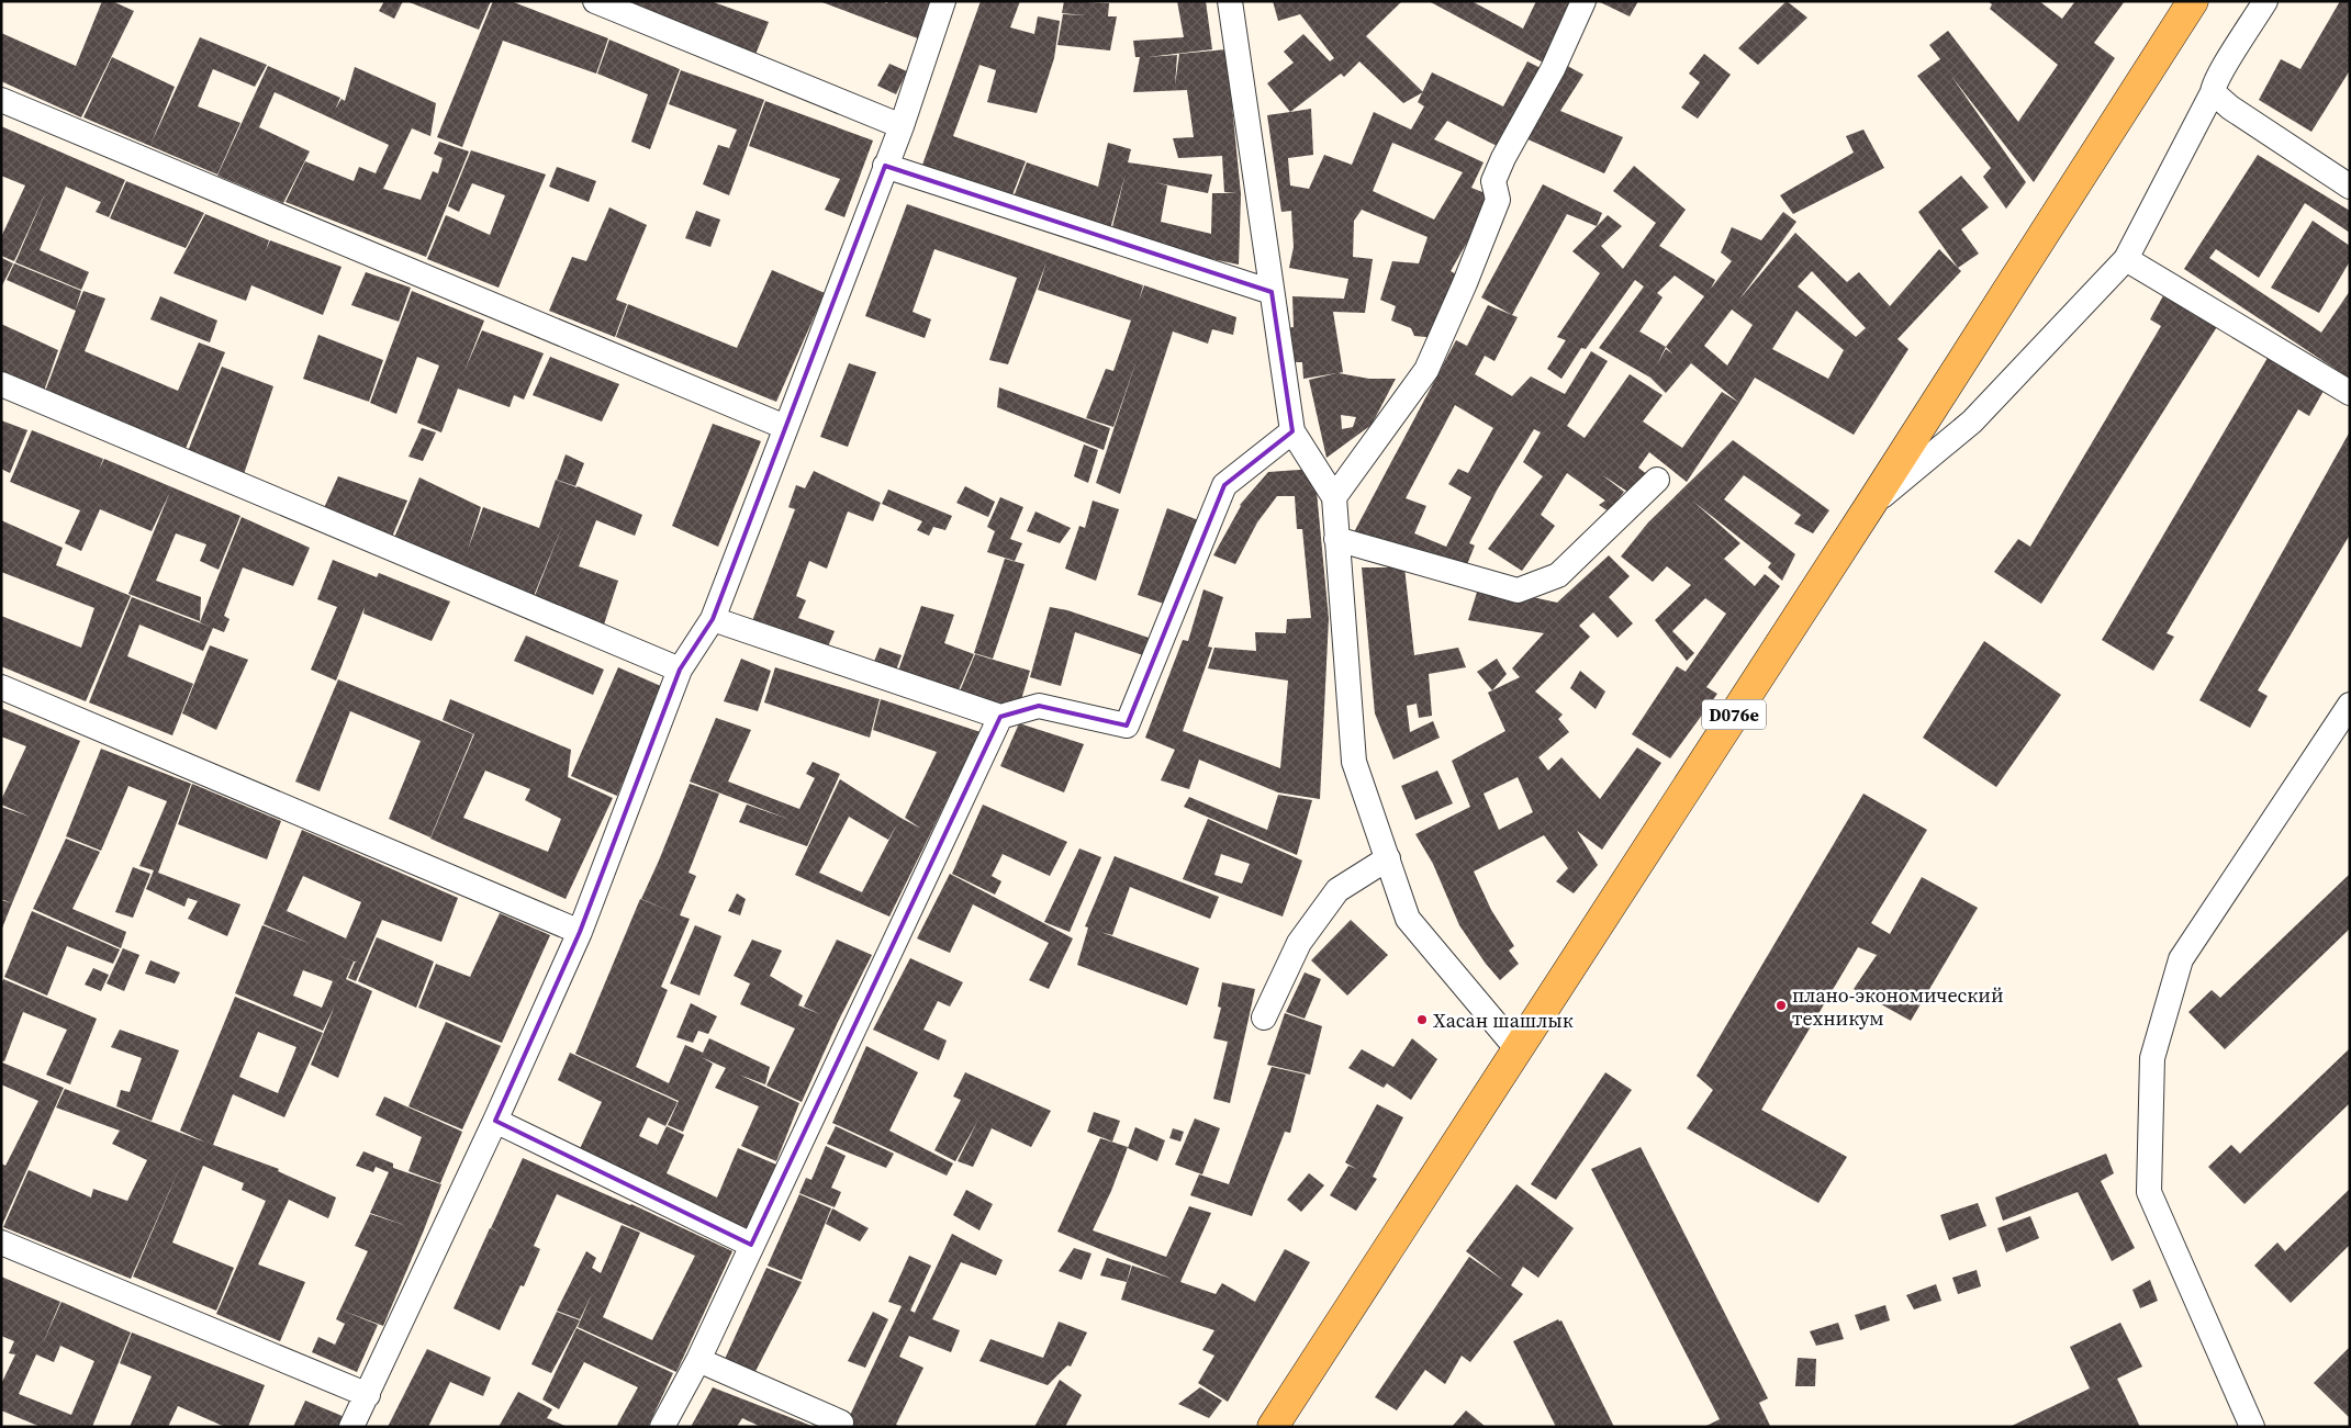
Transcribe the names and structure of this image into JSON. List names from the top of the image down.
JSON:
{
  "streets": {
    "main road": ["D076e"]
  },
  "places": ["плано-экономический техникум", "Хасан шашлык"]
}
